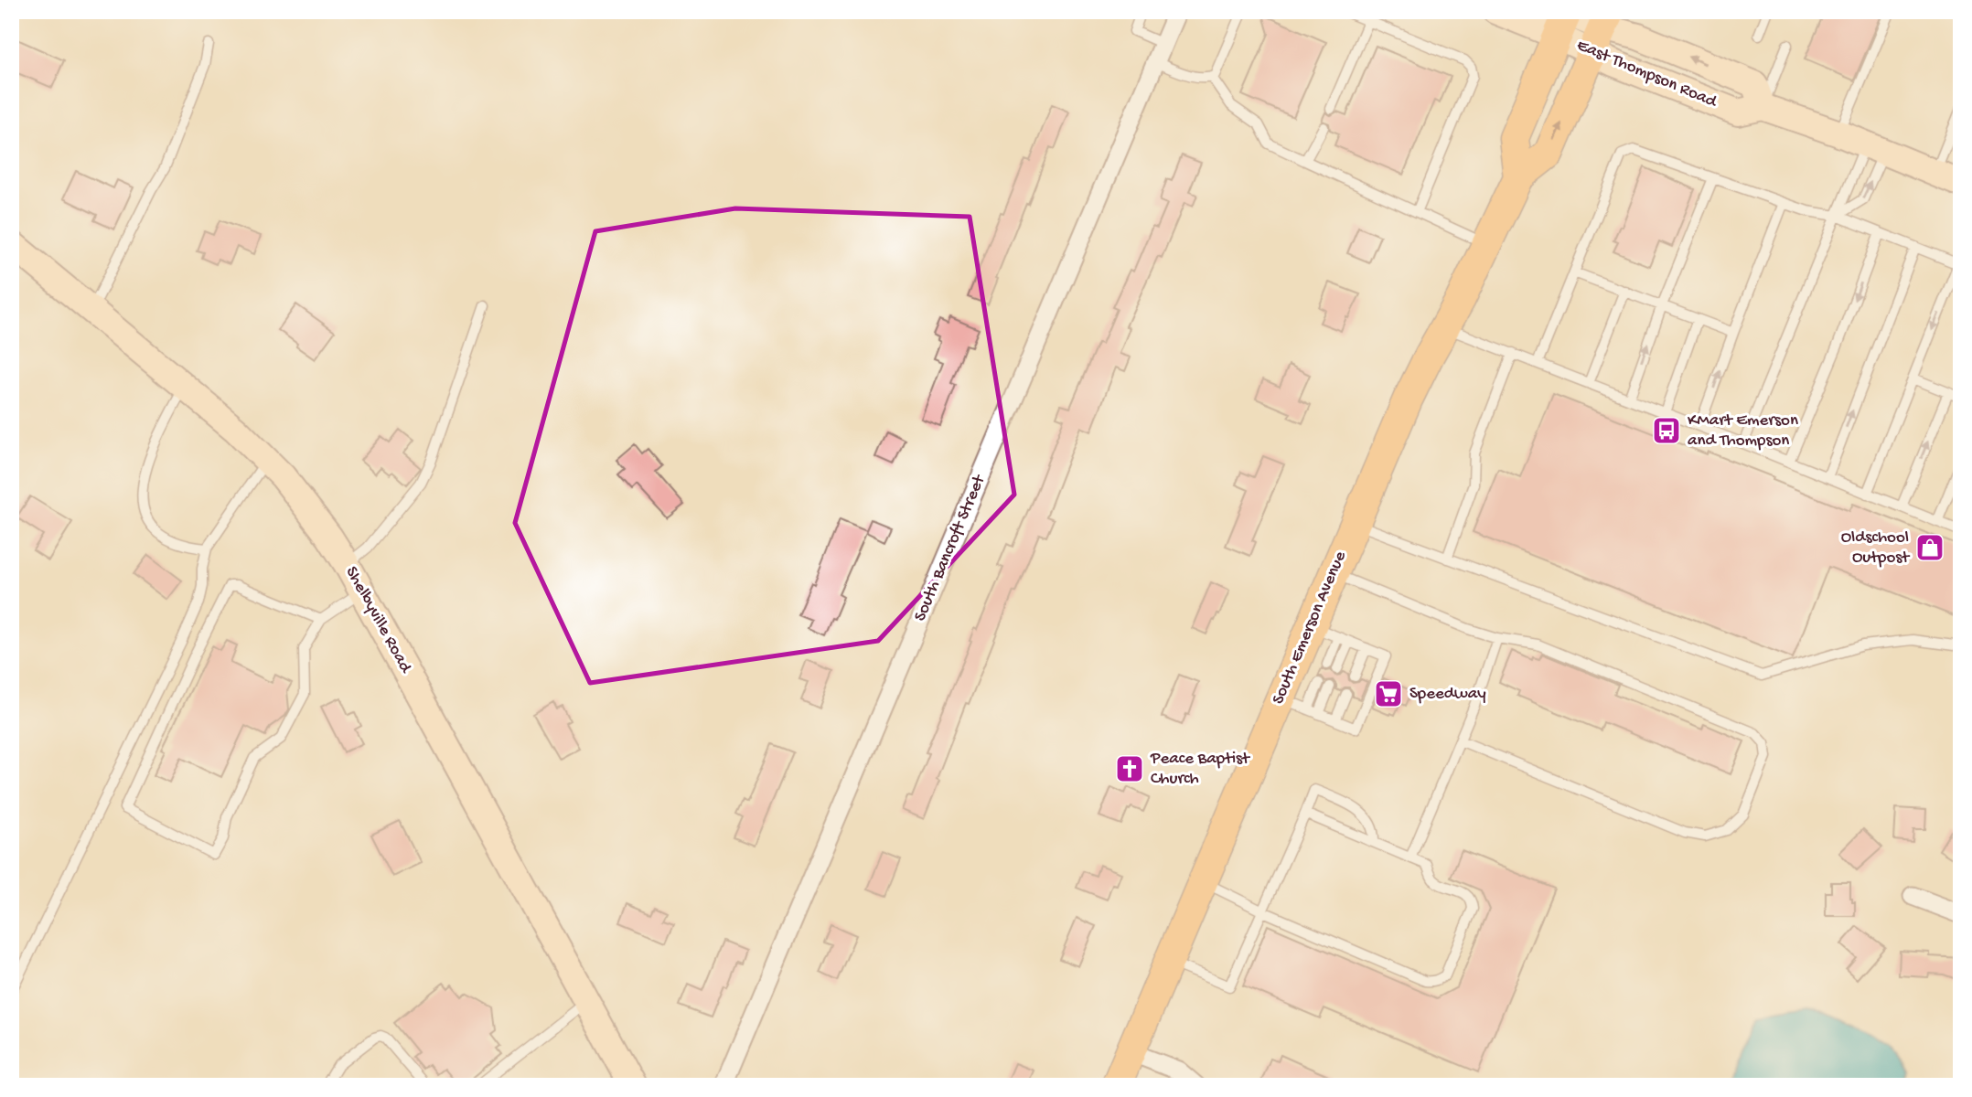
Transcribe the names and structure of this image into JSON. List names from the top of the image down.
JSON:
{
  "streets": {
    "main road": ["East Thompson Road", "Shelbyville Road", "South Emerson Avenue"],
    "street": ["South Bancroft Street"]
  },
  "crossings": [
    ["East Thompson Road", "South Emerson Avenue"]
  ],
  "places": {
    "bus stop": ["KMart Emerson and Thompson"],
    "shop": ["Oldschool Outpost"],
    "supermarket": ["Speedway"],
    "church": ["Peace Baptist Church"]
  }
}
